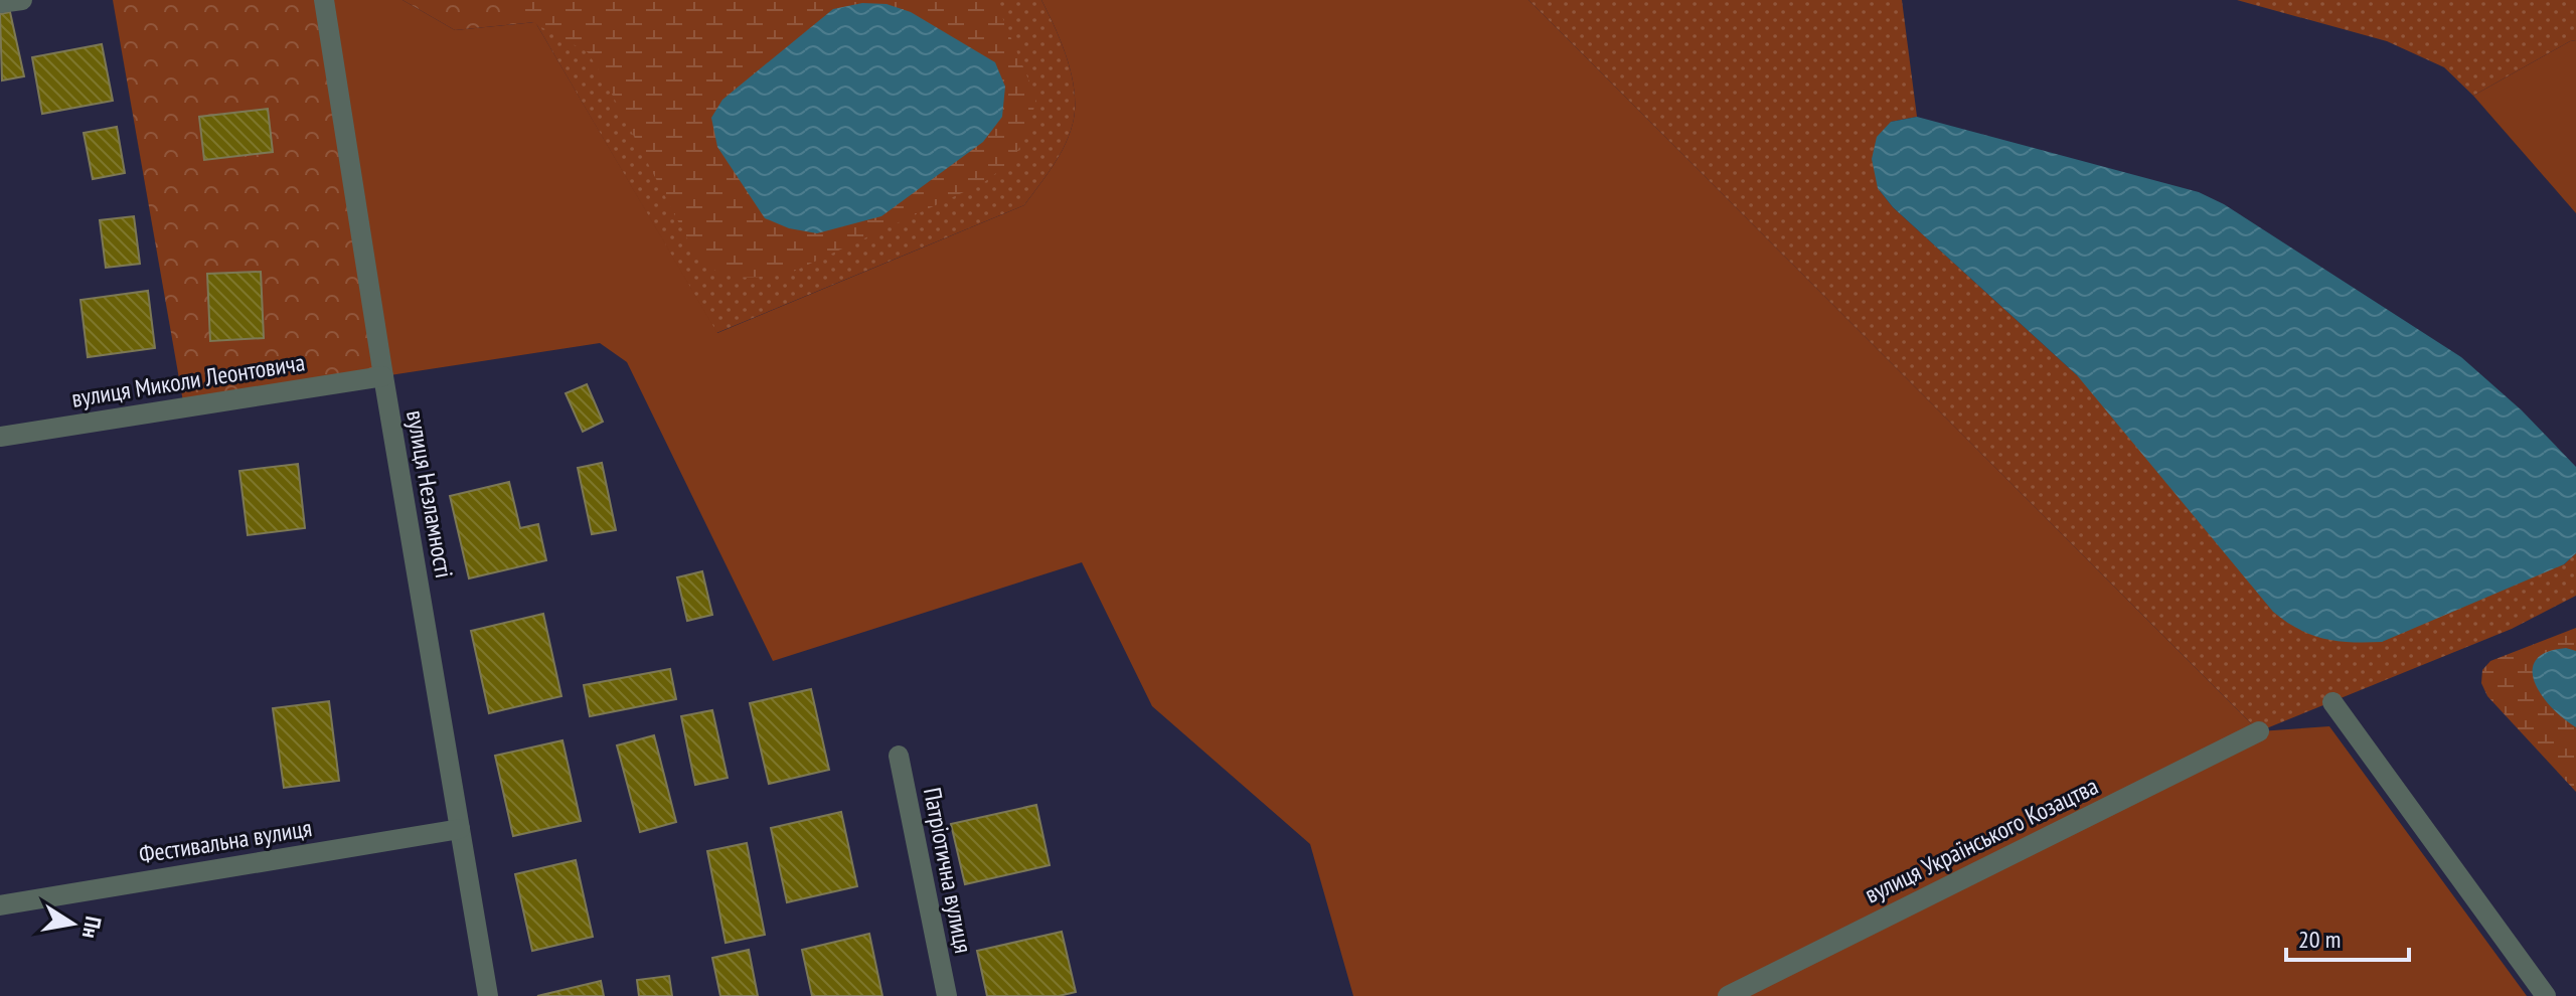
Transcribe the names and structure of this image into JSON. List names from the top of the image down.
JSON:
{
  "streets": {
    "street": [
      "вулиця Миколи Леонтовича",
      "вулиця Незламності",
      "вулиця Українського Козацтва",
      "Фестивальна вулиця",
      "Патріотична вулиця"
    ]
  },
  "crossings": [
    ["вулиця Миколи Леонтовича", "вулиця Незламності"],
    ["вулиця Незламності", "Фестивальна вулиця"]
  ],
  "scale_bar": "20 m",
  "north": "right"
}
